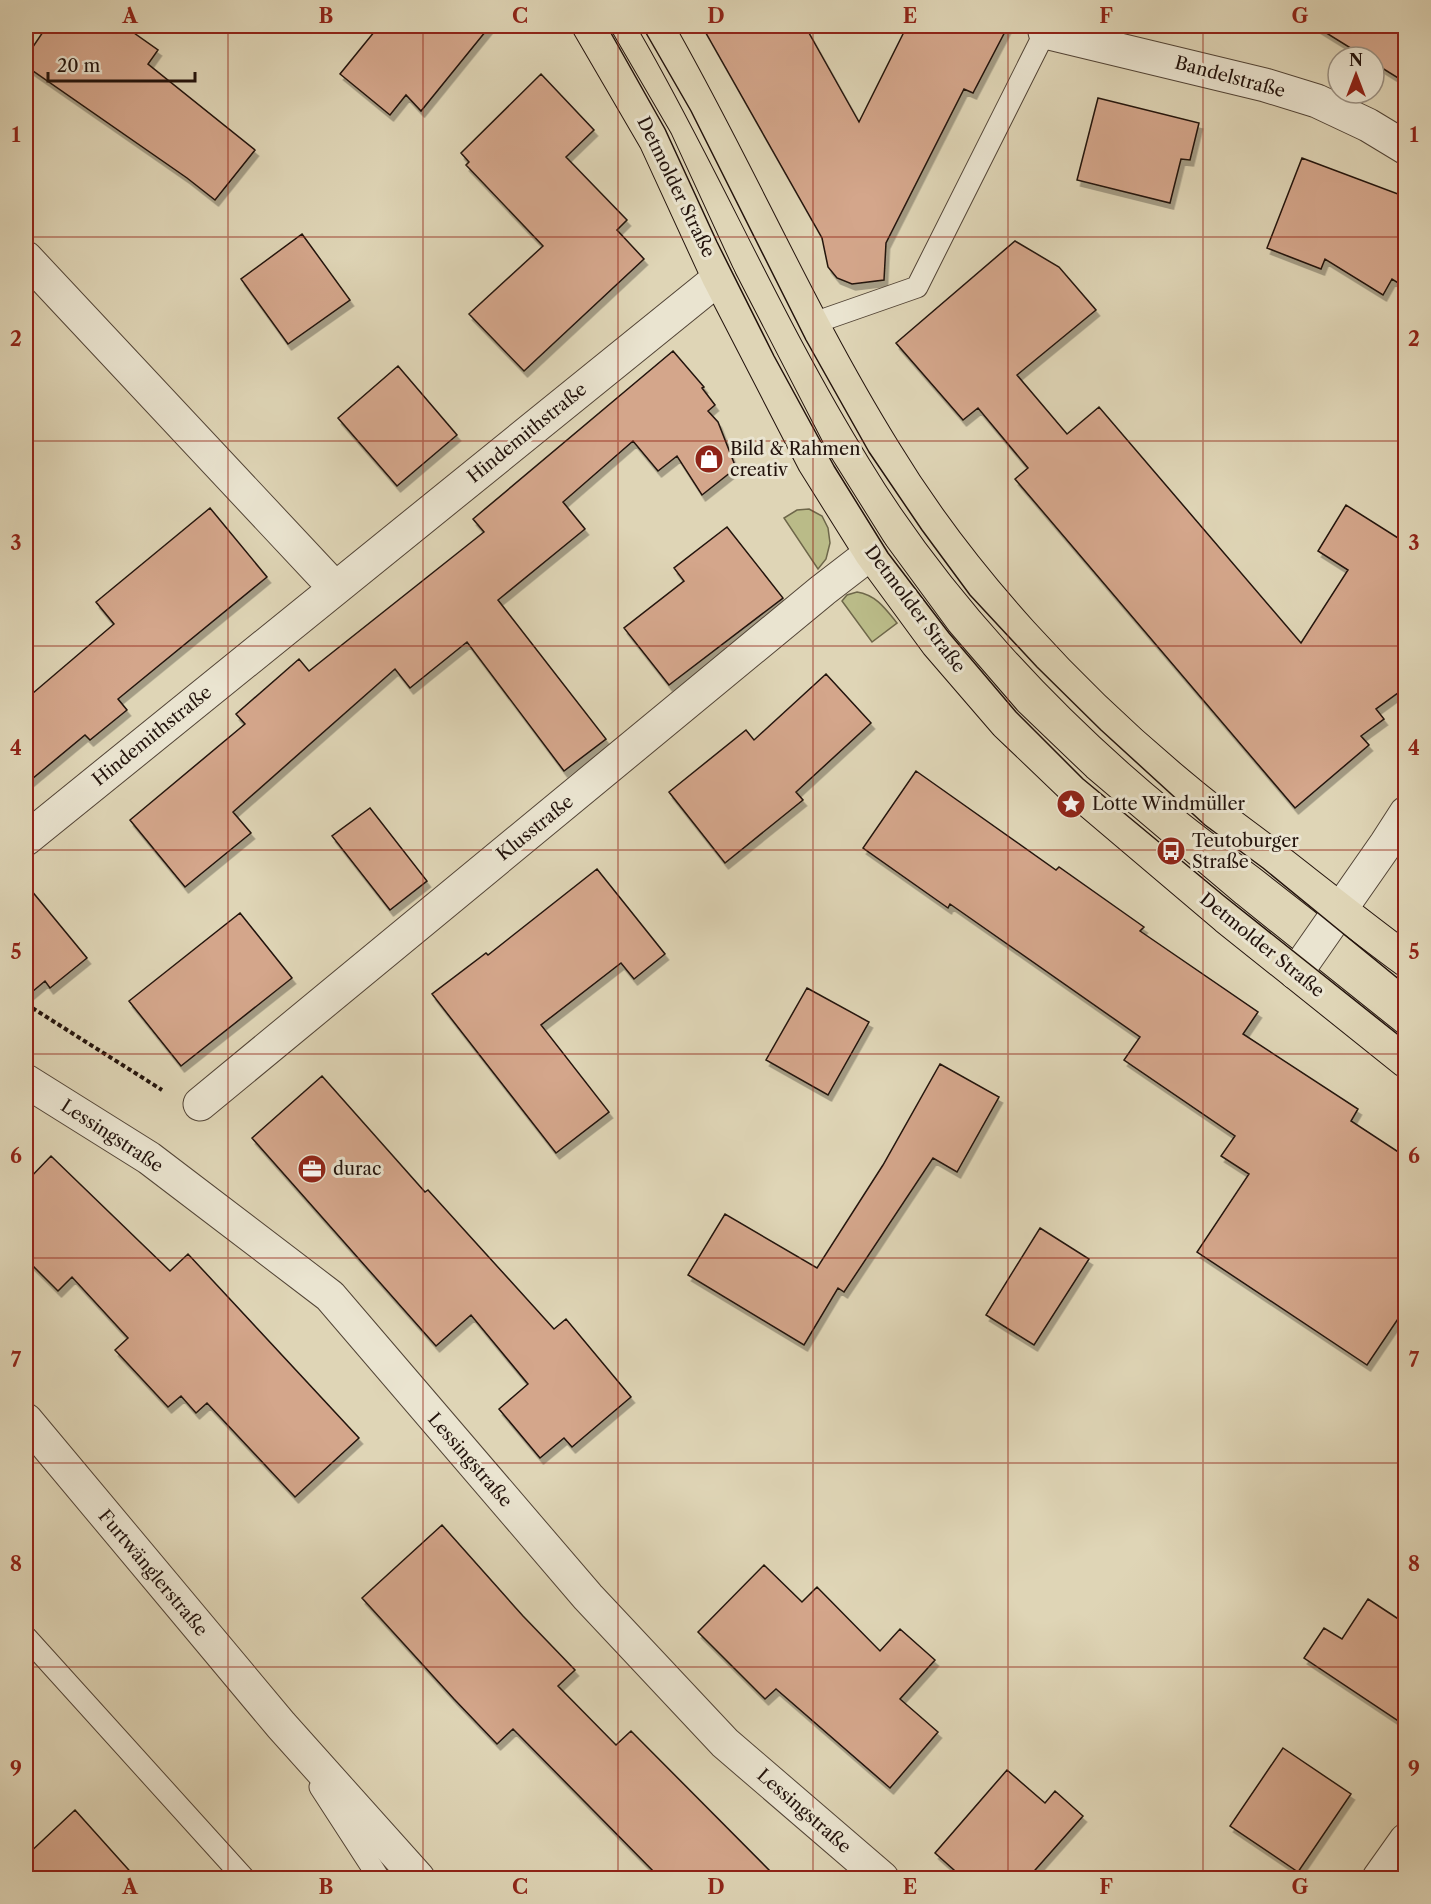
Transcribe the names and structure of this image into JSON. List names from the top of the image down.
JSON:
{
  "streets": {
    "main road": ["Detmolder Straße"],
    "street": [
      "Bandelstraße",
      "Hindemithstraße",
      "Klusstraße",
      "Lessingstraße",
      "Furtwänglerstraße"
    ]
  },
  "crossings": [
    ["Detmolder Straße", "Hindemithstraße"],
    ["Detmolder Straße", "Klusstraße"]
  ],
  "places": {
    "shop": ["Bild & Rahmen creativ"],
    "place": ["Lotte Windmüller"],
    "bus stop": ["Teutoburger Straße"],
    "office": ["durac"]
  },
  "scale_bar": "20 m",
  "north": "top",
  "grid": {
    "columns": [
      "A",
      "B",
      "C",
      "D",
      "E",
      "F",
      "G"
    ],
    "rows": [
      "1",
      "2",
      "3",
      "4",
      "5",
      "6",
      "7",
      "8",
      "9"
    ]
  }
}
